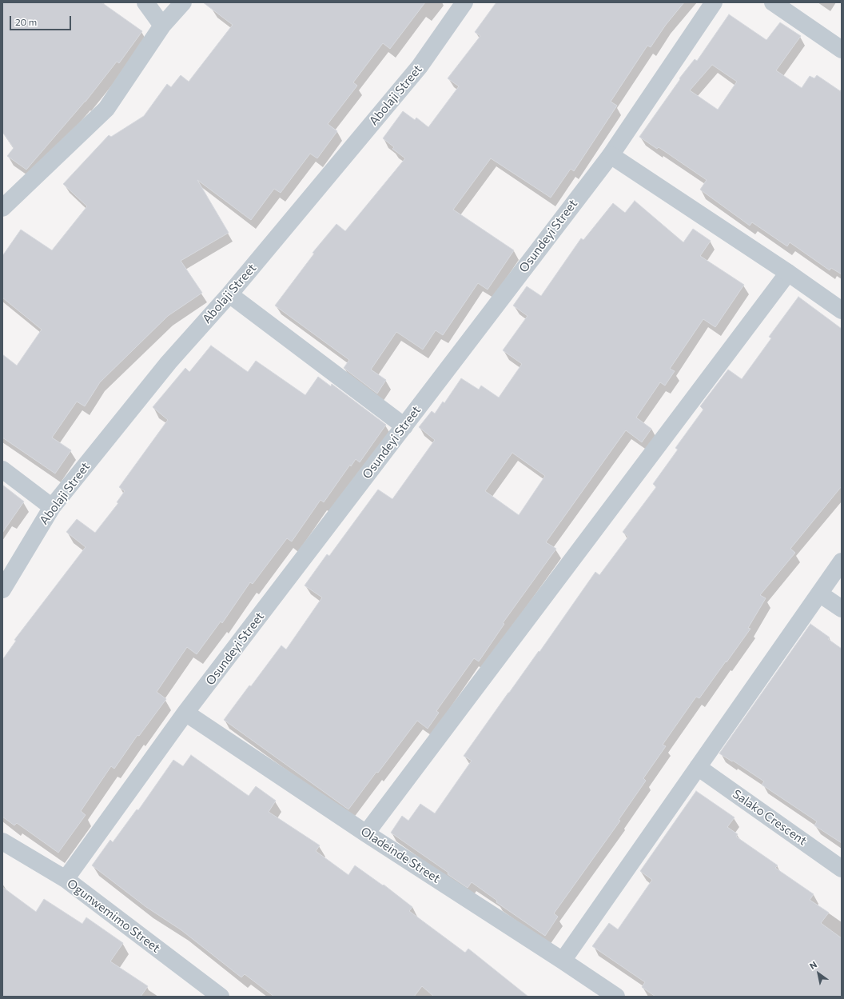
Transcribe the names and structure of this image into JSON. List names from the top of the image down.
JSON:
{
  "streets": {
    "street": [
      "Abolaji Street",
      "Osundeyi Street",
      "Salako Crescent",
      "Oladeinde Street",
      "Ogunwemimo Street"
    ]
  },
  "crossings": [
    ["Osundeyi Street", "Oladeinde Street"],
    ["Osundeyi Street", "Ogunwemimo Street"]
  ],
  "scale_bar": "20 m",
  "north": "top left"
}
